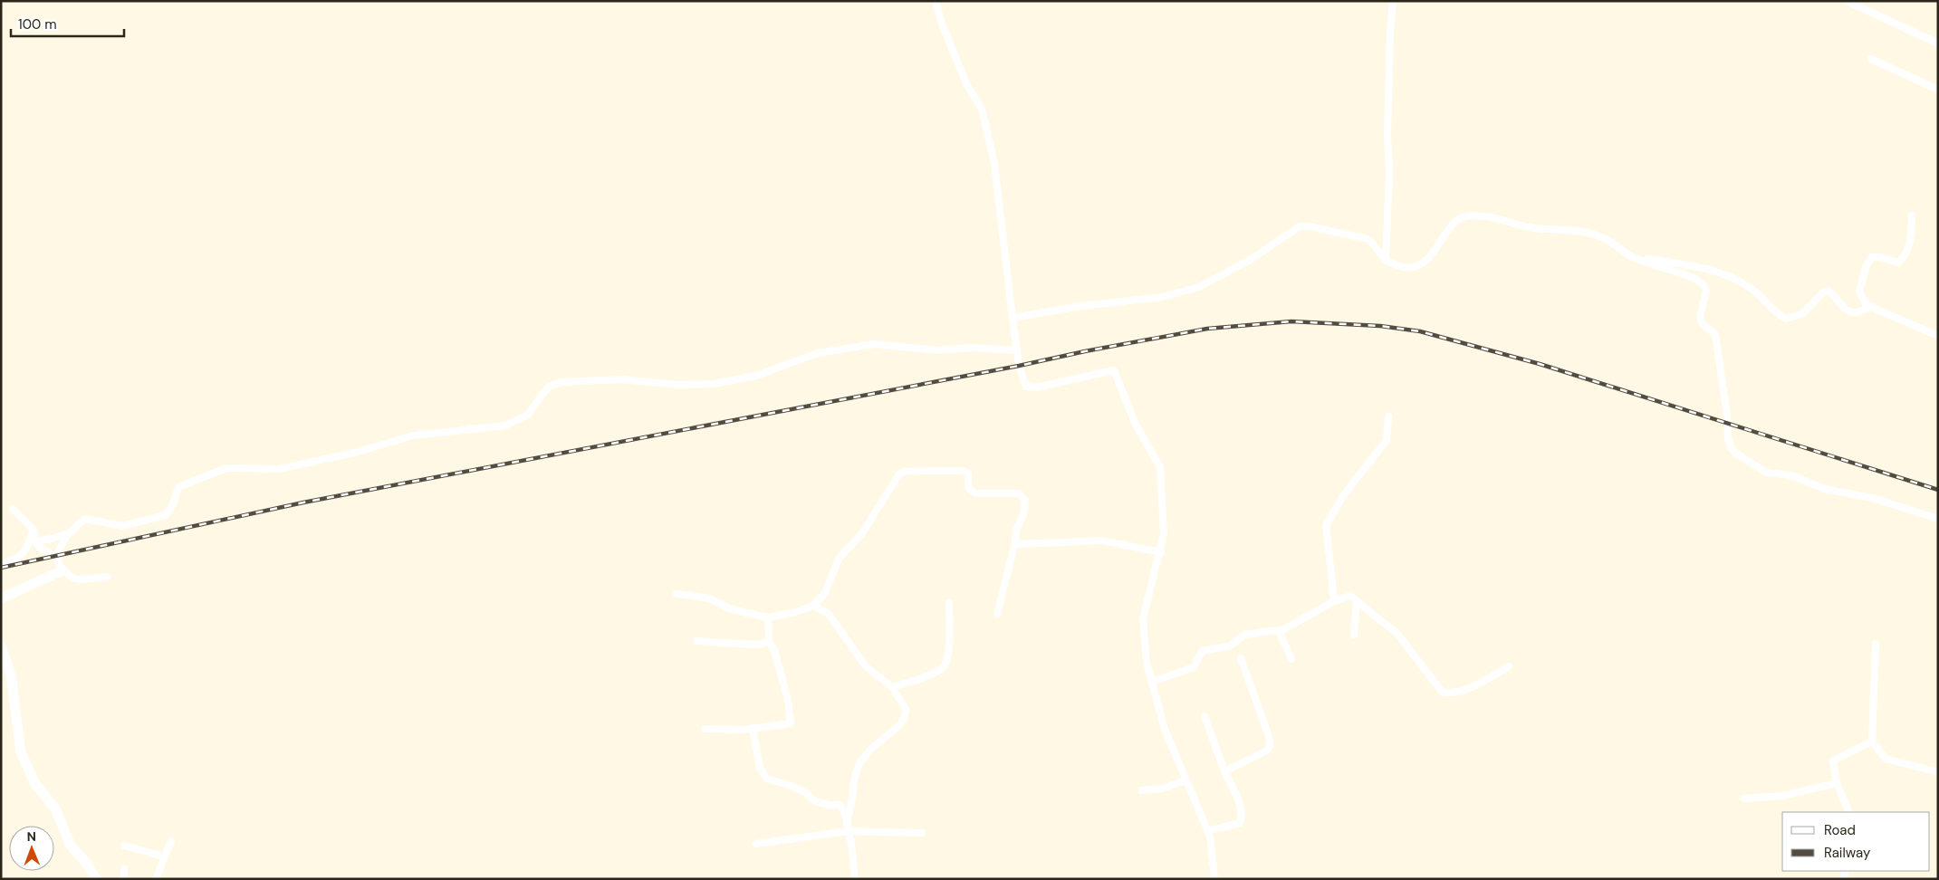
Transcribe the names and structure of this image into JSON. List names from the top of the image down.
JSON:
{
  "legend": ["Road", "Railway"],
  "scale_bar": "100 m",
  "north": "top"
}
